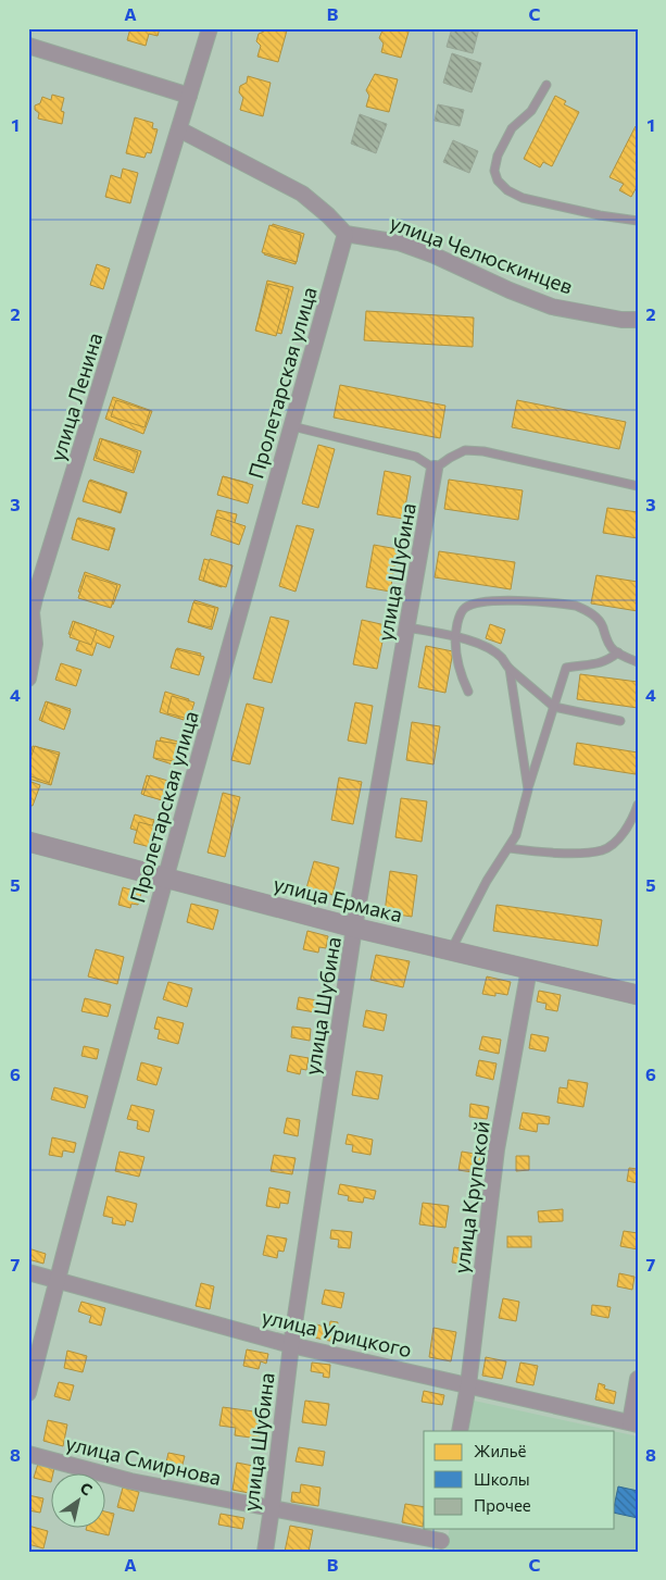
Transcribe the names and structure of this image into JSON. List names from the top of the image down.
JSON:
{
  "streets": {
    "street": [
      "улица Челюскинцев",
      "Пролетарская улица",
      "улица Ленина",
      "улица Шубина",
      "улица Ермака",
      "улица Крупской",
      "улица Урицкого",
      "улица Смирнова"
    ]
  },
  "crossings": [
    ["улица Челюскинцев", "Пролетарская улица"],
    ["Пролетарская улица", "улица Ермака"],
    ["Пролетарская улица", "улица Урицкого"],
    ["улица Шубина", "улица Ермака"],
    ["улица Шубина", "улица Урицкого"],
    ["улица Шубина", "улица Смирнова"],
    ["улица Ермака", "улица Крупской"],
    ["улица Крупской", "улица Урицкого"]
  ],
  "legend": ["Жильё", "Школы", "Прочее"],
  "north": "top right",
  "grid": {
    "columns": ["A", "B", "C"],
    "rows": [
      "1",
      "2",
      "3",
      "4",
      "5",
      "6",
      "7",
      "8"
    ]
  }
}
